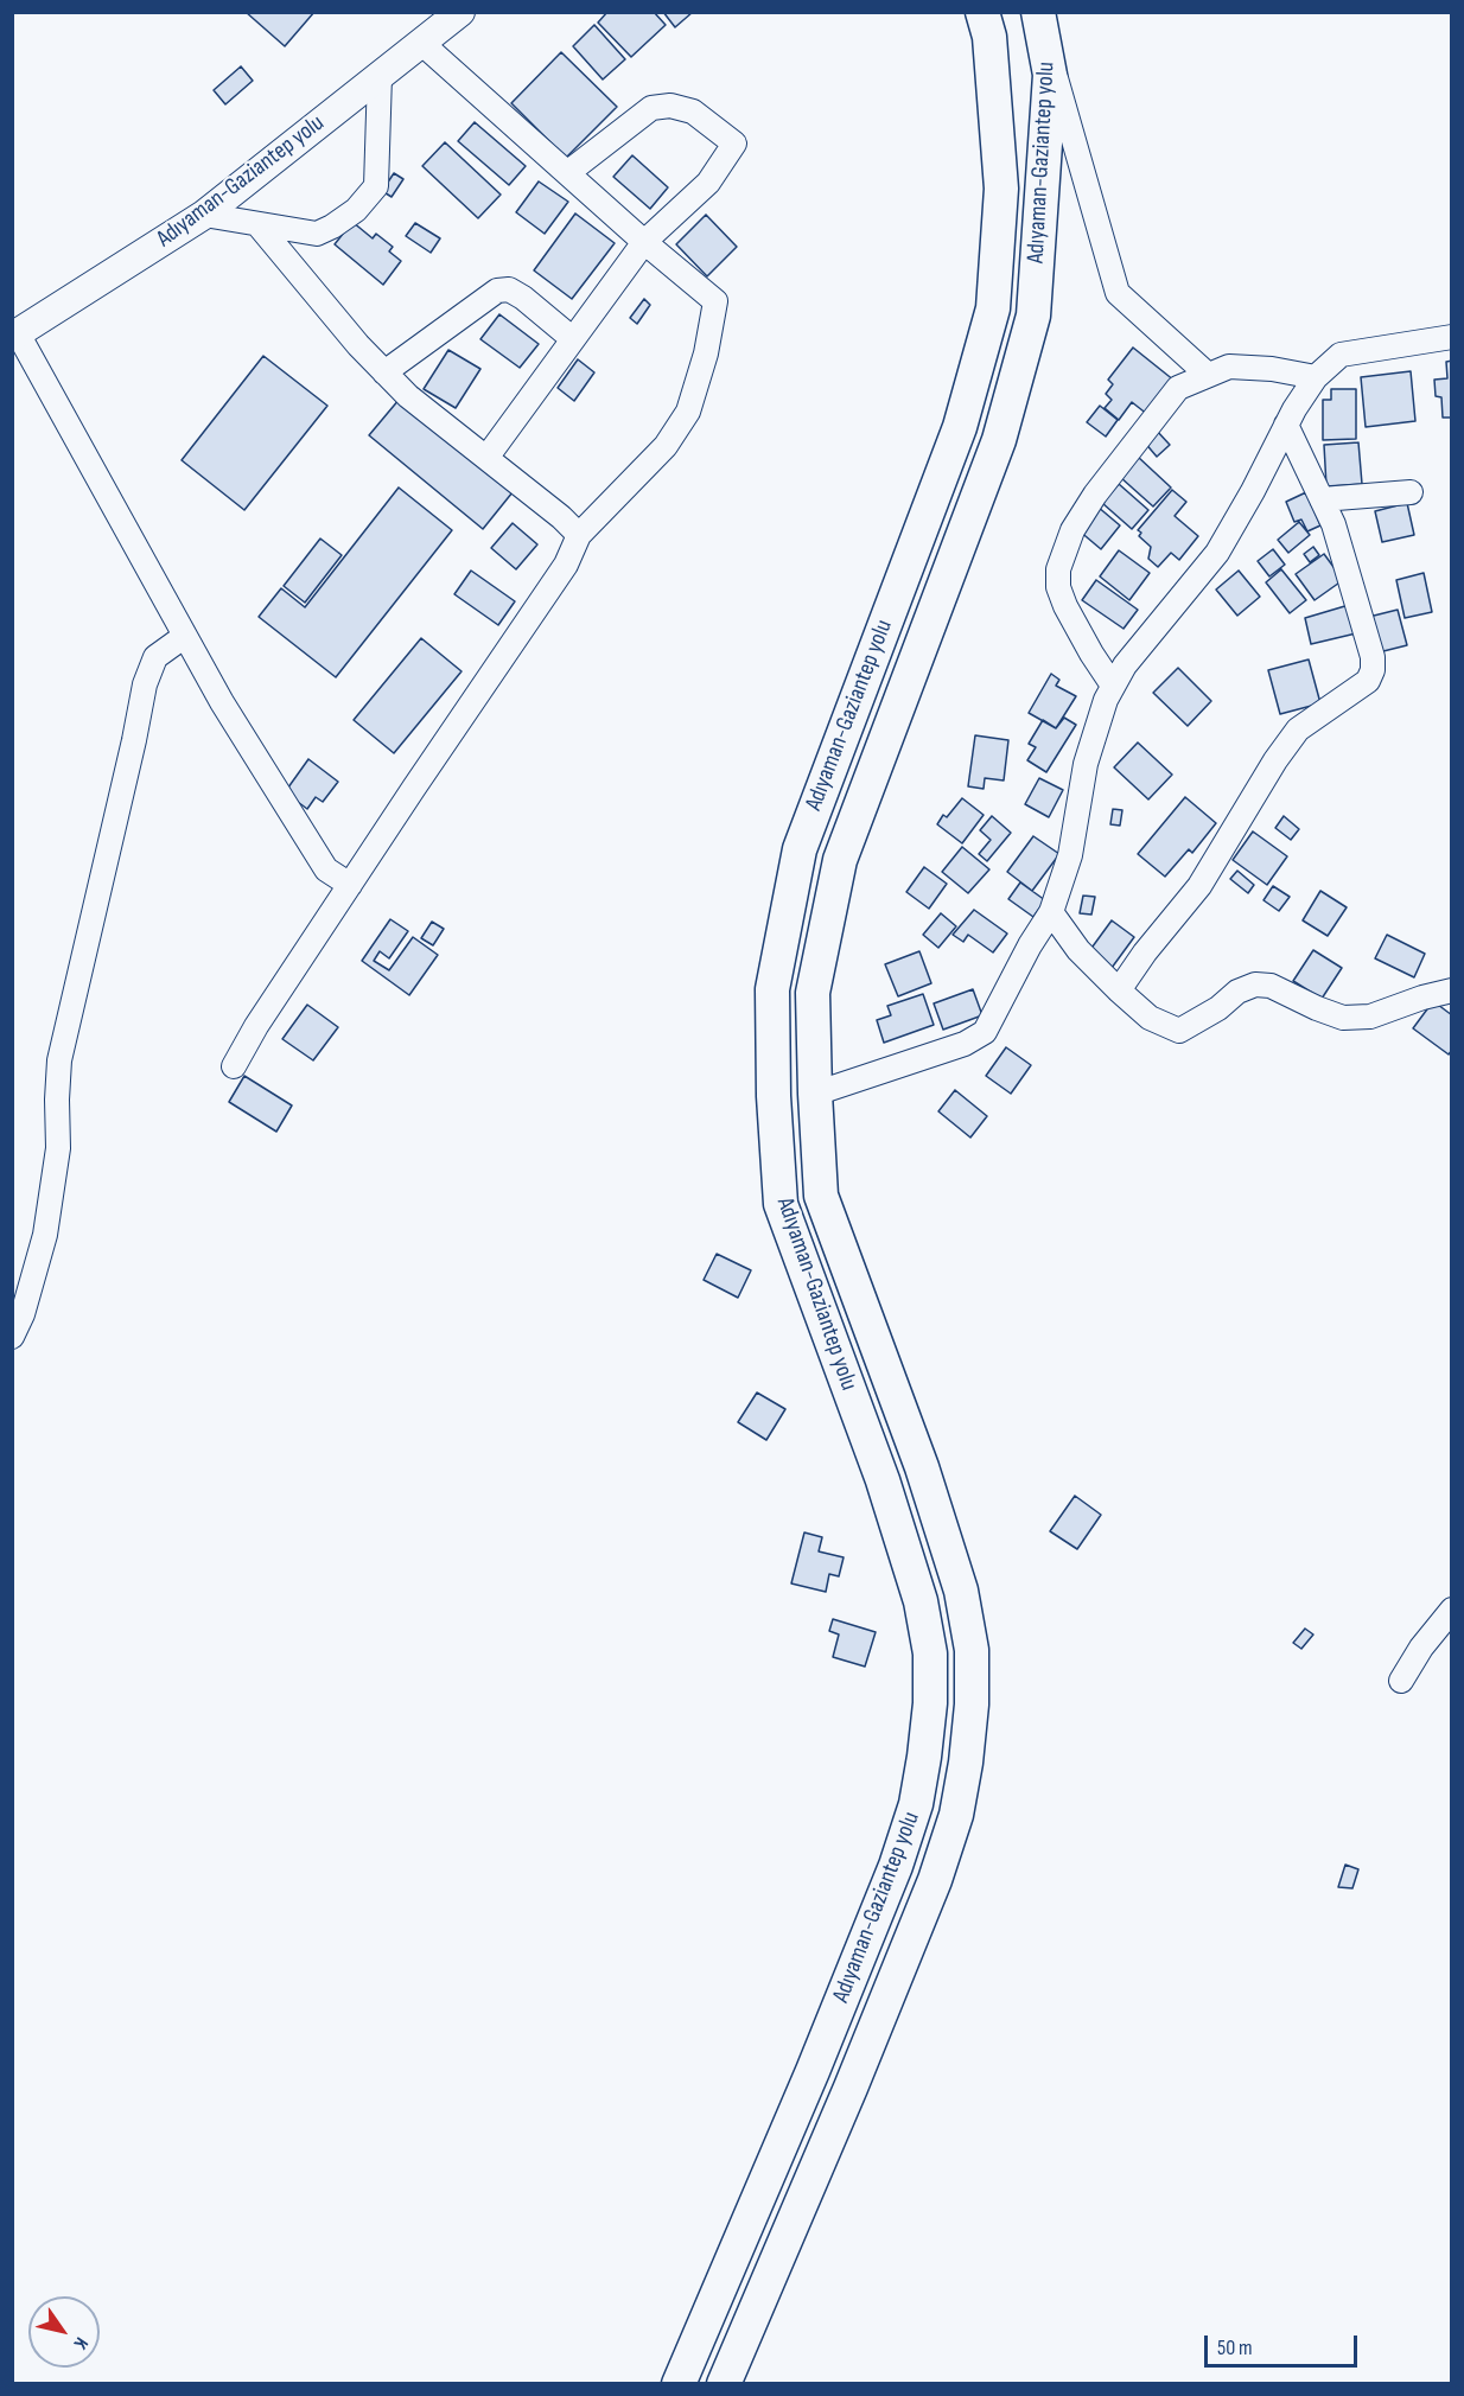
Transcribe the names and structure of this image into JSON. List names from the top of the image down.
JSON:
{
  "streets": {
    "highway": ["Adıyaman-Gaziantep yolu"]
  },
  "scale_bar": "50 m",
  "north": "bottom right"
}
